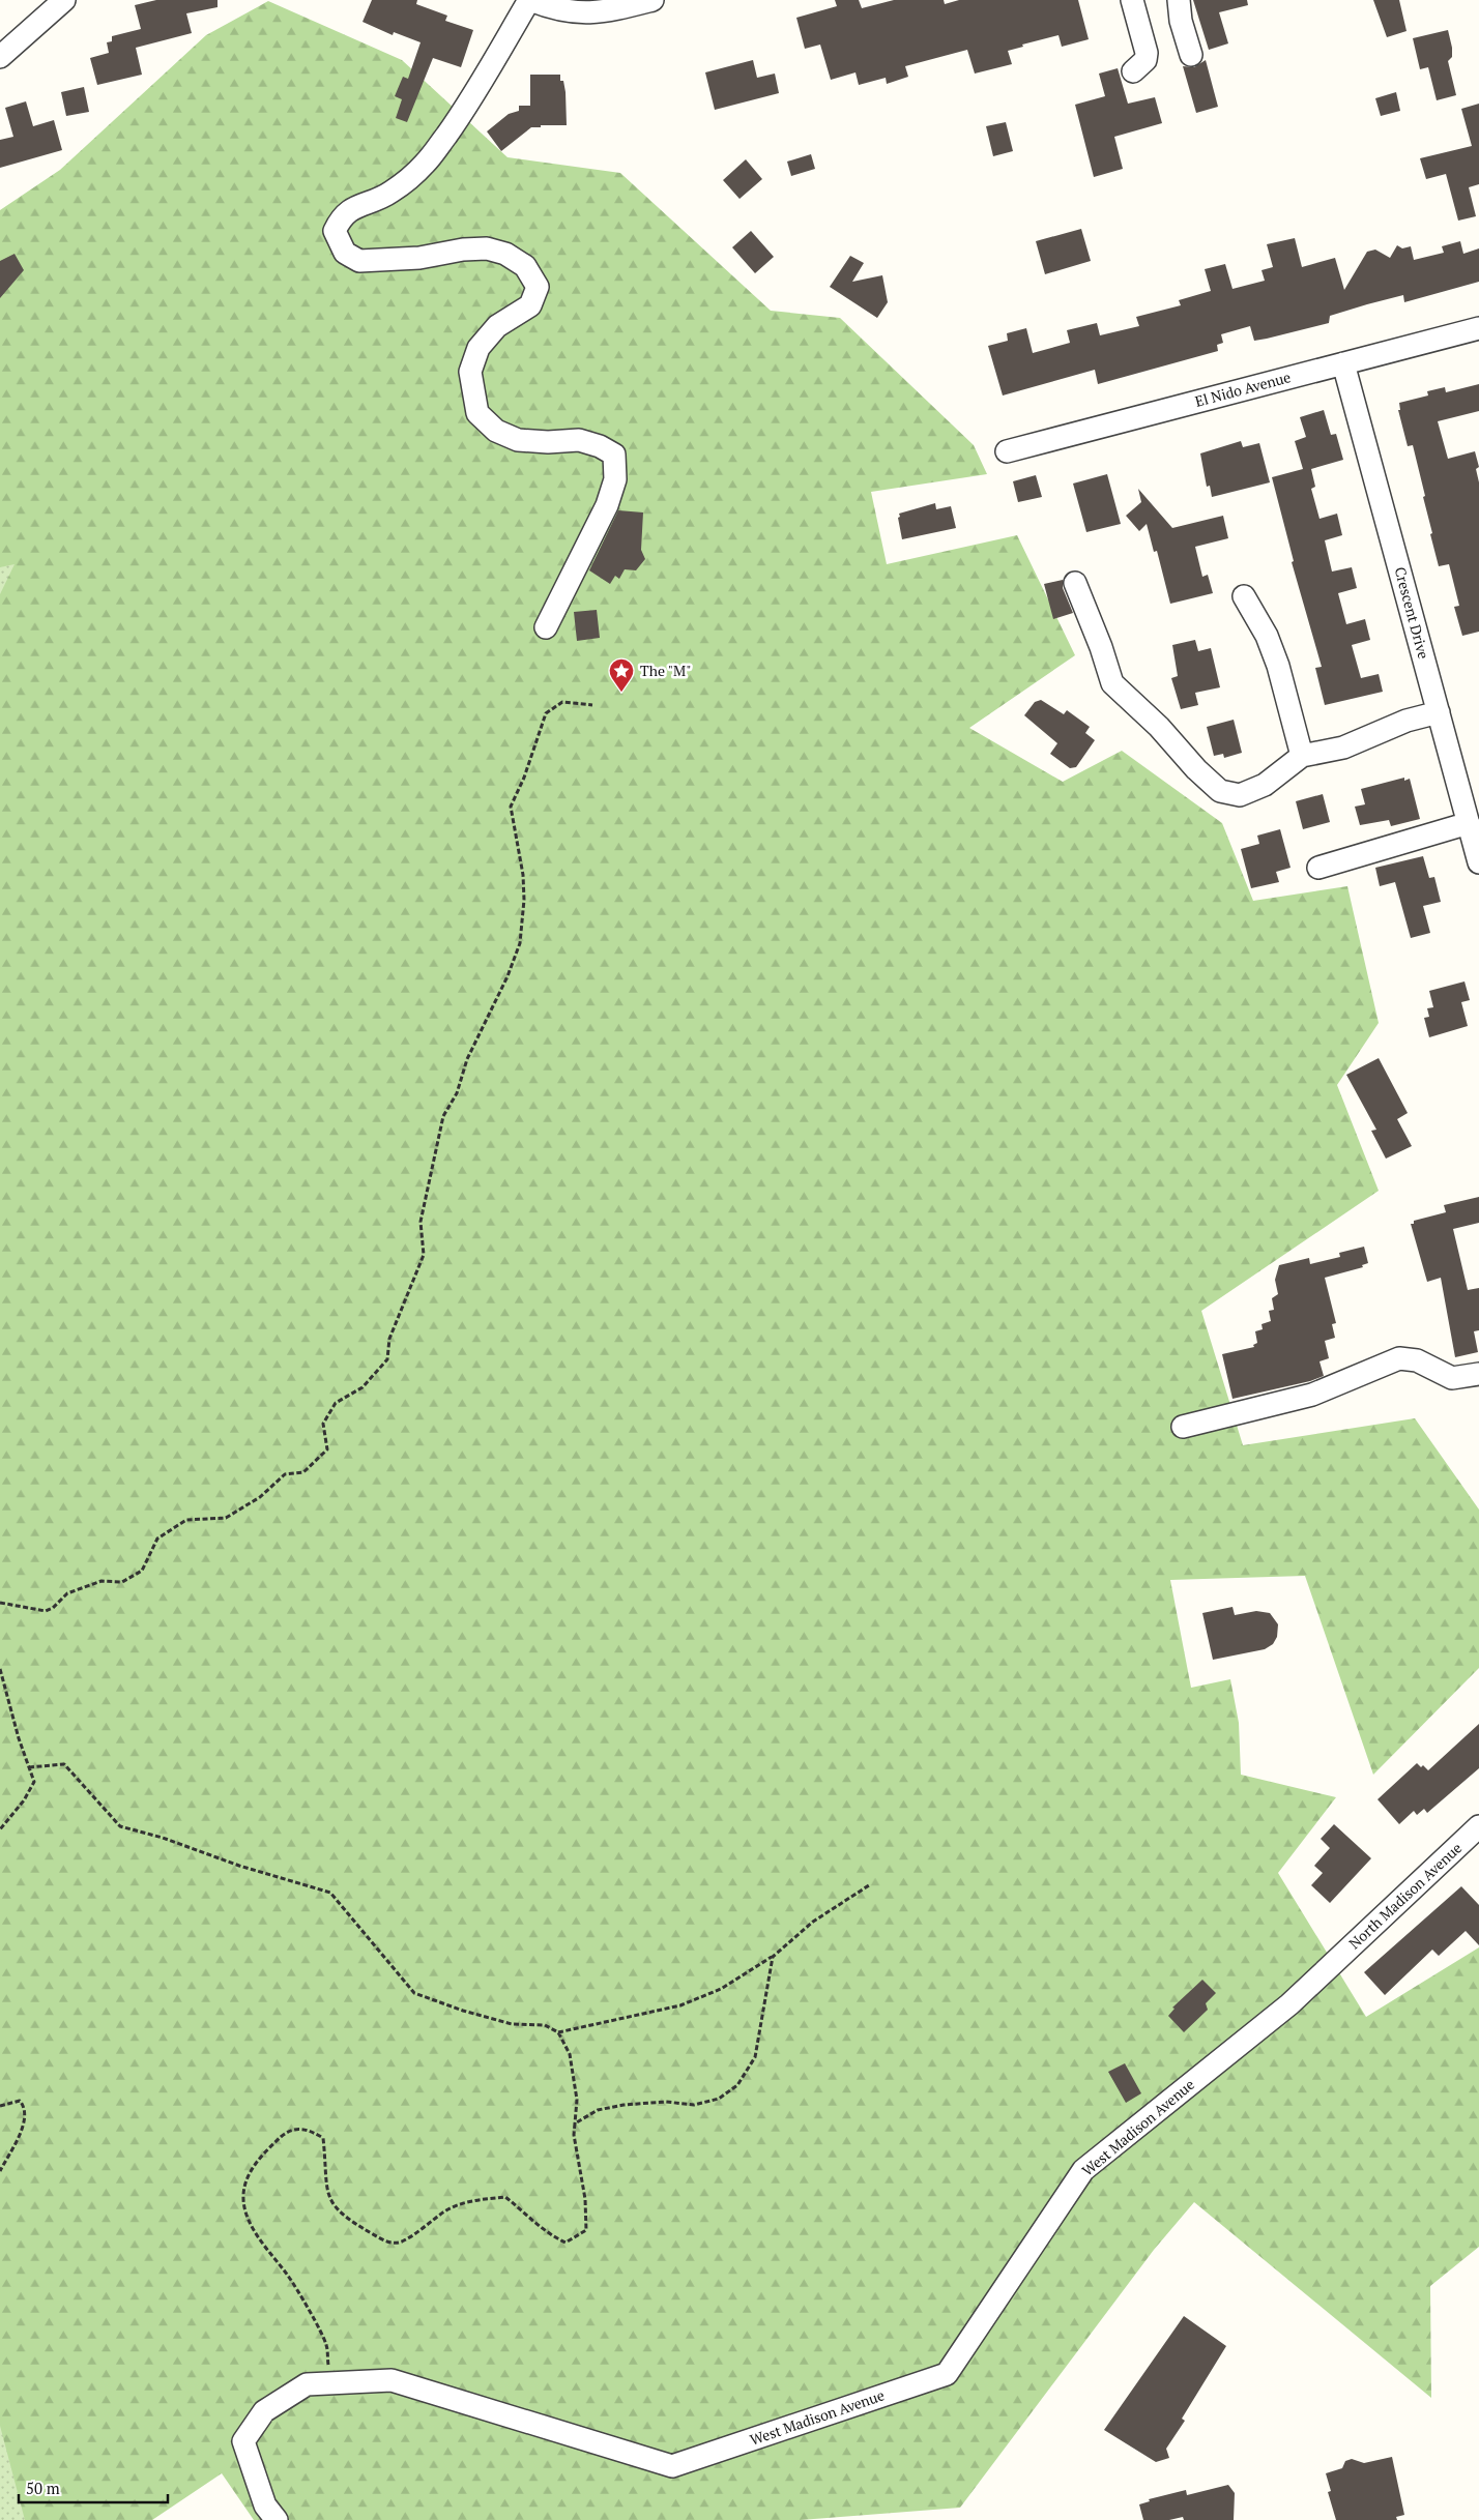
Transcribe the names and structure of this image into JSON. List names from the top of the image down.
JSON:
{
  "streets": {
    "street": [
      "El Nido Avenue",
      "Crescent Drive",
      "North Madison Avenue",
      "West Madison Avenue"
    ]
  },
  "crossings": [
    ["El Nido Avenue", "Crescent Drive"],
    ["North Madison Avenue", "West Madison Avenue"]
  ],
  "places": {
    "place": ["The \"M\""]
  },
  "scale_bar": "50 m"
}
